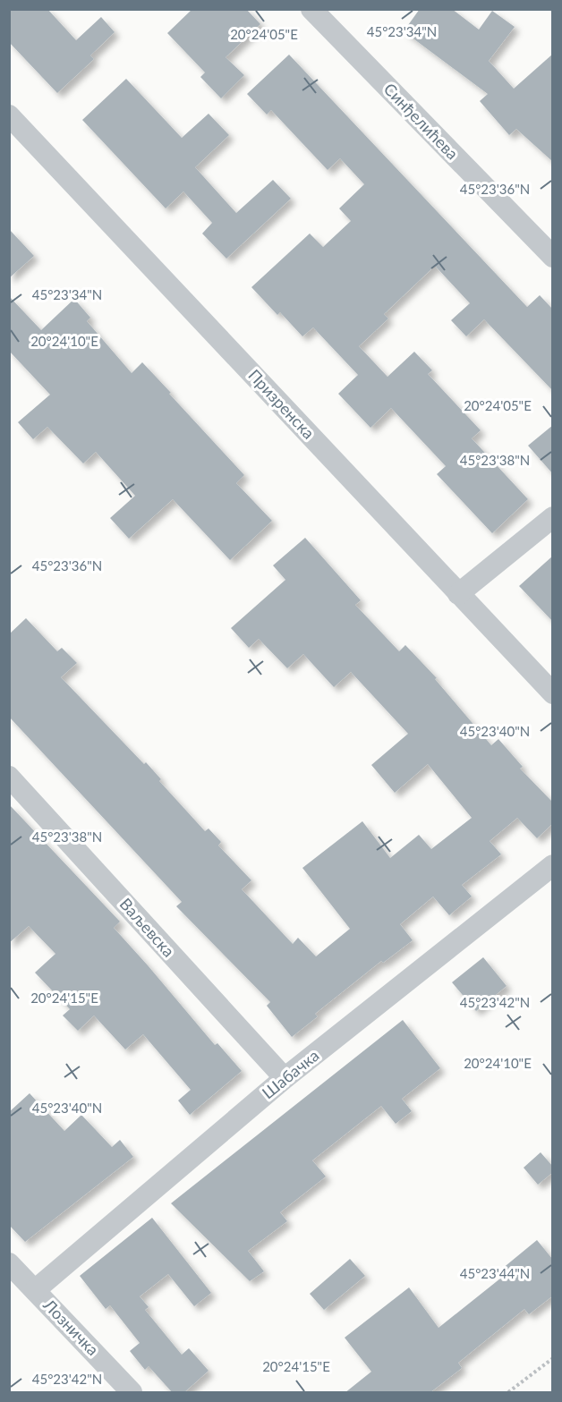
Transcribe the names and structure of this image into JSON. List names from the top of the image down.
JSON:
{
  "streets": {
    "street": [
      "Синђелићева",
      "Призренска",
      "Ваљевска",
      "Шабачка",
      "Лозничка"
    ]
  },
  "crossings": [
    ["Ваљевска", "Шабачка"],
    ["Шабачка", "Лозничка"]
  ],
  "coordinates": [
    "45°23'34\"N",
    "20°24'05\"E",
    "45°23'36\"N",
    "20°24'10\"E",
    "45°23'38\"N",
    "45°23'40\"N",
    "20°24'15\"E",
    "45°23'42\"N",
    "45°23'44\"N"
  ]
}
